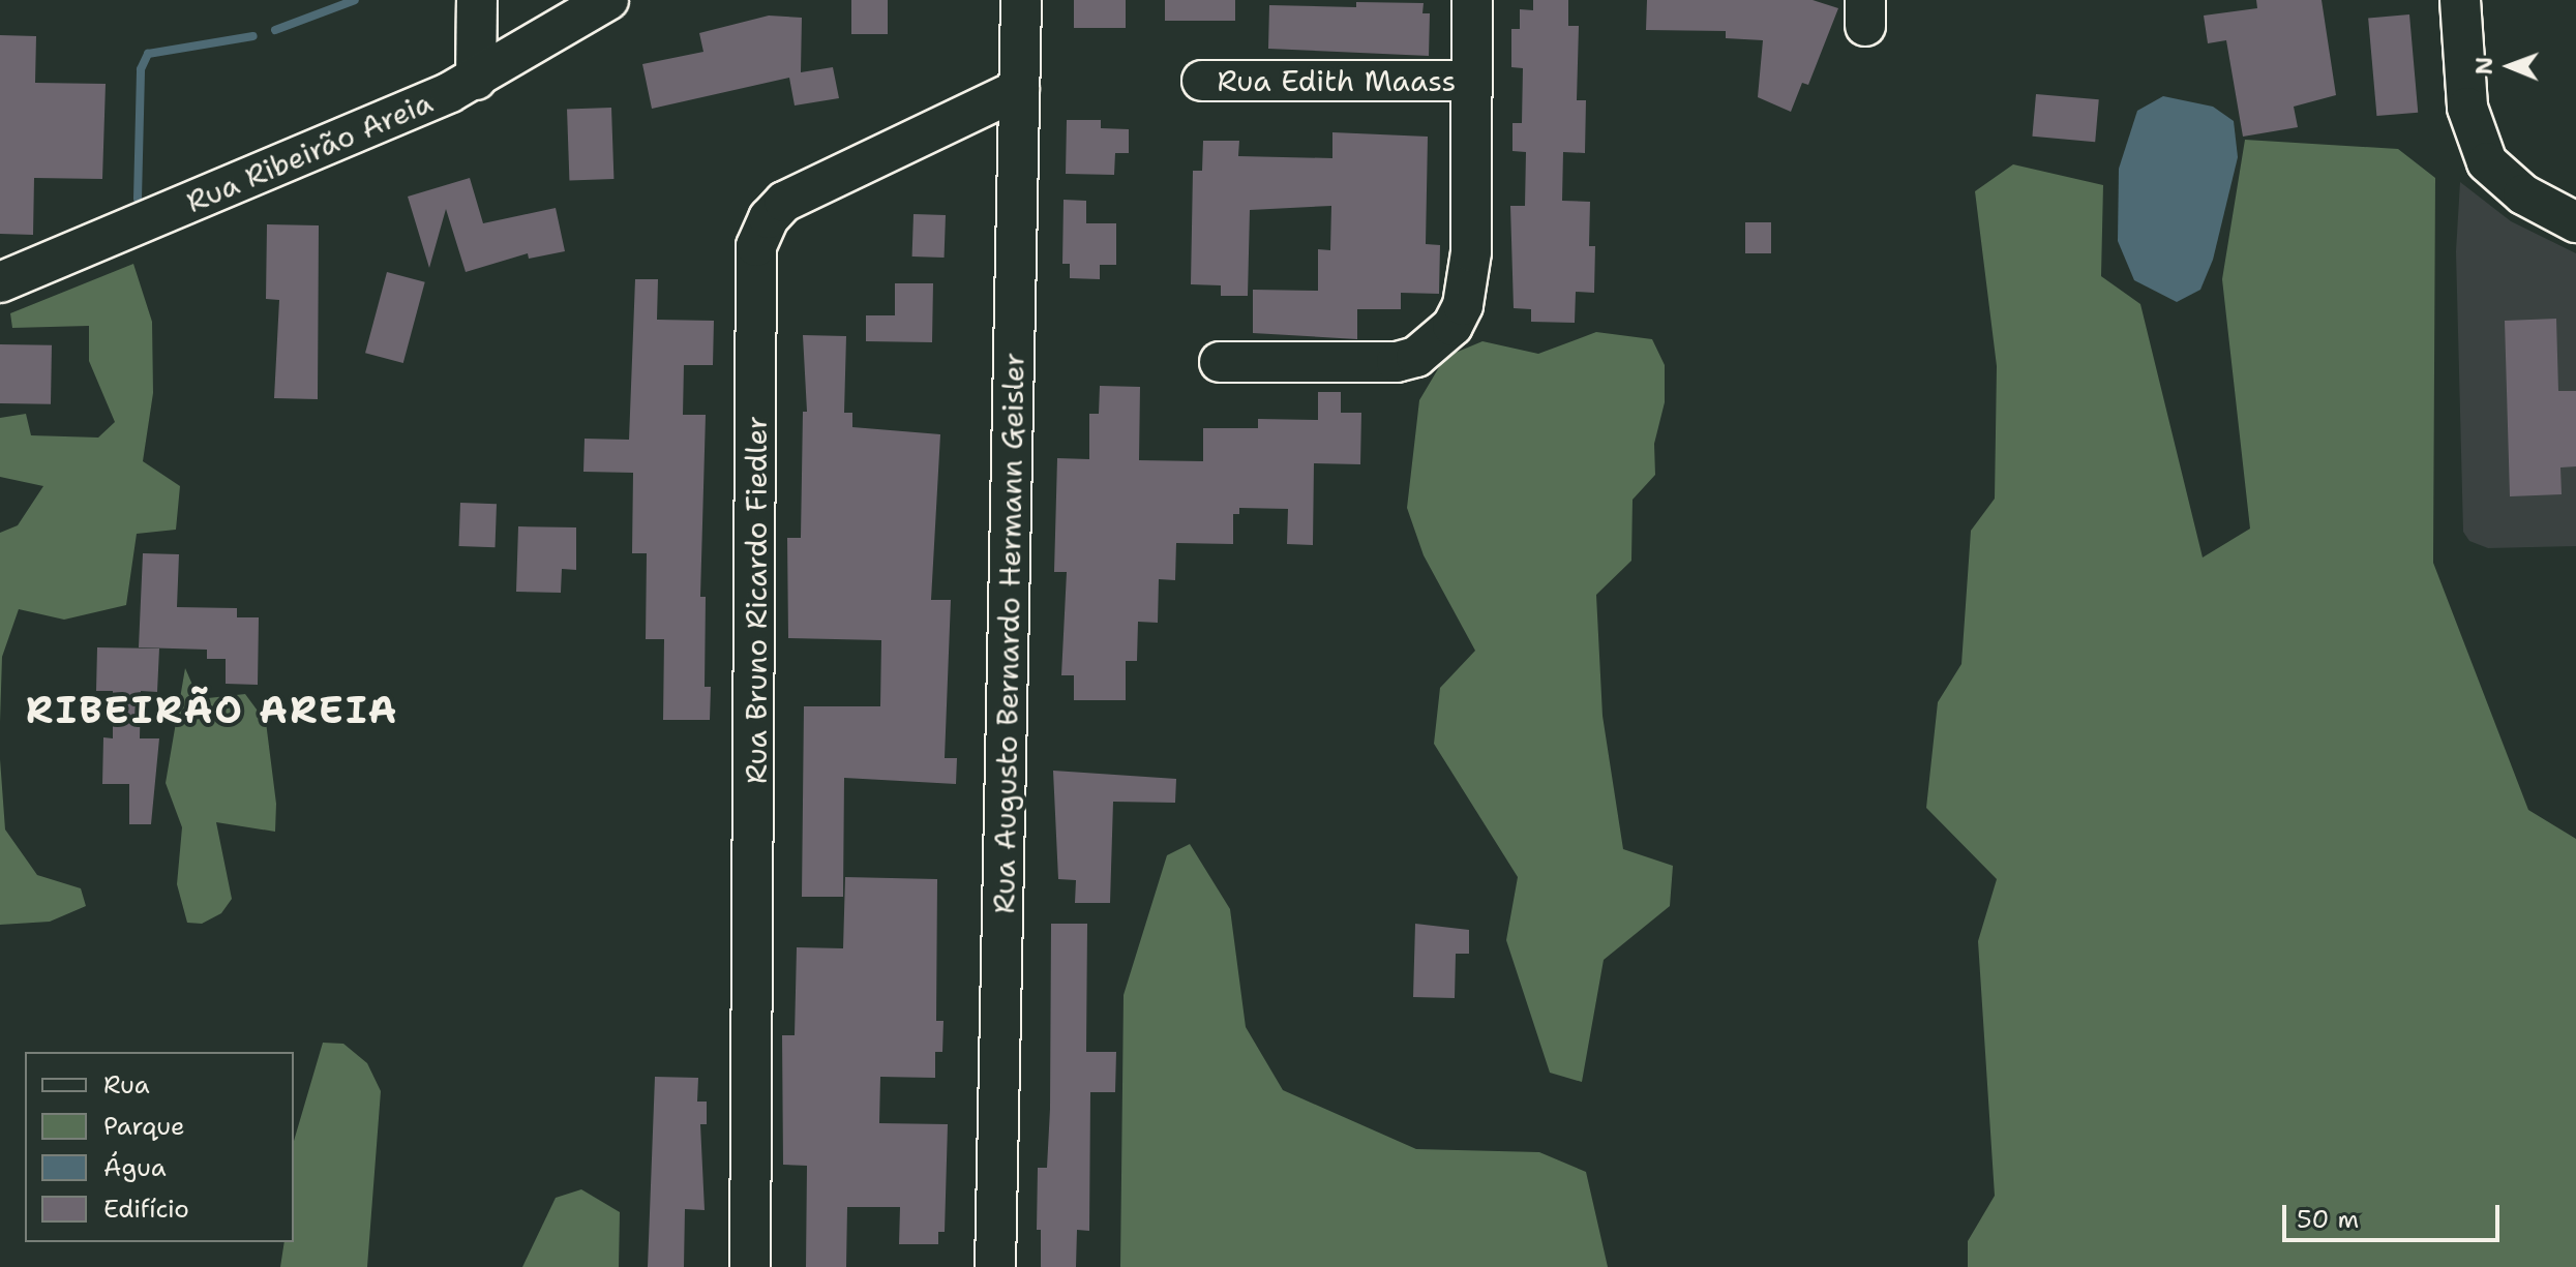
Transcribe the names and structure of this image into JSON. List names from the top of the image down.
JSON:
{
  "streets": {
    "street": [
      "Rua Edith Maass",
      "Rua Ribeirão Areia",
      "Rua Bruno Ricardo Fiedler",
      "Rua Augusto Bernardo Hermann Geisler"
    ]
  },
  "crossings": [
    ["Rua Bruno Ricardo Fiedler", "Rua Augusto Bernardo Hermann Geisler"]
  ],
  "districts": ["RIBEIRÃO AREIA"],
  "legend": [
    "Rua",
    "Parque",
    "Água",
    "Edifício"
  ],
  "scale_bar": "50 m",
  "north": "left"
}
